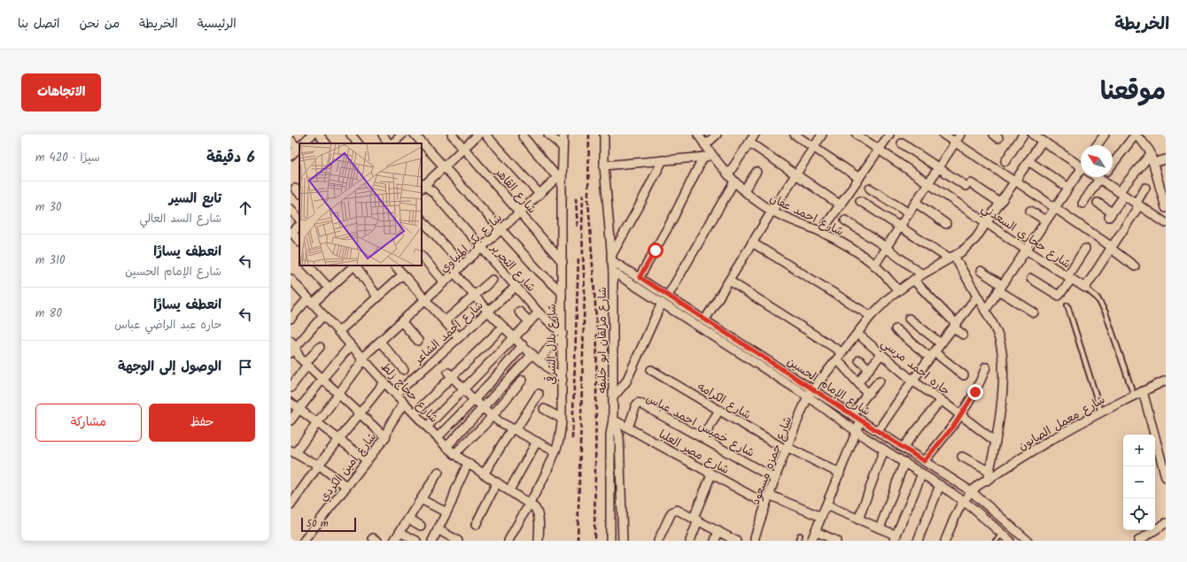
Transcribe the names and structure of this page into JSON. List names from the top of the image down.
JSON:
{
  "streets": {
    "street": [
      "شارع القاهر",
      "شارع احمد عفان",
      "شارع حجازي السعدني",
      "شارع بكر المنياوي",
      "شارع التحرير",
      "شارع احمد الشاعر",
      "شارع مزلقان ابو خليفه",
      "شارع بلال الشرقي",
      "حاره احمد مرسي",
      "شارع الإمام الحسين",
      "شارع حجاج زلط",
      "شارع الكرامه",
      "شارع معمل الصابون",
      "شارع خميس احمد عباس",
      "شارع مصر العليا",
      "شارع حمزه مسعود",
      "شارع امين الكردي"
    ]
  },
  "crossings": [
    ["شارع القاهر", "شارع بكر المنياوي"],
    ["شارع القاهر", "شارع بلال الشرقي"],
    ["شارع احمد عفان", "شارع حمزه مسعود"],
    ["شارع حجازي السعدني", "شارع معمل الصابون"],
    ["شارع حجازي السعدني", "شارع حمزه مسعود"],
    ["شارع بكر المنياوي", "شارع التحرير"],
    ["شارع بكر المنياوي", "شارع بلال الشرقي"],
    ["شارع بكر المنياوي", "شارع حجاج زلط"],
    ["شارع التحرير", "شارع احمد الشاعر"],
    ["شارع التحرير", "شارع بلال الشرقي"],
    ["شارع احمد الشاعر", "شارع حجاج زلط"],
    ["شارع مزلقان ابو خليفه", "شارع الإمام الحسين"],
    ["شارع مزلقان ابو خليفه", "شارع مصر العليا"],
    ["شارع بلال الشرقي", "شارع حجاج زلط"],
    ["حاره احمد مرسي", "شارع حمزه مسعود"],
    ["شارع الإمام الحسين", "شارع معمل الصابون"],
    ["شارع الإمام الحسين", "شارع حمزه مسعود"],
    ["شارع حجاج زلط", "شارع امين الكردي"],
    ["شارع الكرامه", "شارع حمزه مسعود"],
    ["شارع خميس احمد عباس", "شارع مصر العليا"],
    ["شارع خميس احمد عباس", "شارع حمزه مسعود"],
    ["شارع مصر العليا", "شارع حمزه مسعود"]
  ],
  "scale_bar": "50 m",
  "north": "top left",
  "page": {
    "header": "الخريطة",
    "nav": [
      "الرئيسية",
      "الخريطة",
      "من نحن",
      "اتصل بنا"
    ],
    "title": "موقعنا",
    "buttons": [
      "الاتجاهات",
      ["حفظ", "مشاركة"]
    ],
    "heading": ["6 دقيقة", "سيرًا · 420 m"],
    "list": [
      ["تابع السير", "شارع السد العالي", "30 m"],
      ["انعطف يسارًا", "شارع الإمام الحسين", "310 m"],
      ["انعطف يسارًا", "حاره عبد الراضي عباس", "80 m"],
      "الوصول إلى الوجهة"
    ],
    "map_buttons": ["+", "−"],
    "scale": "50 m"
  }
}
